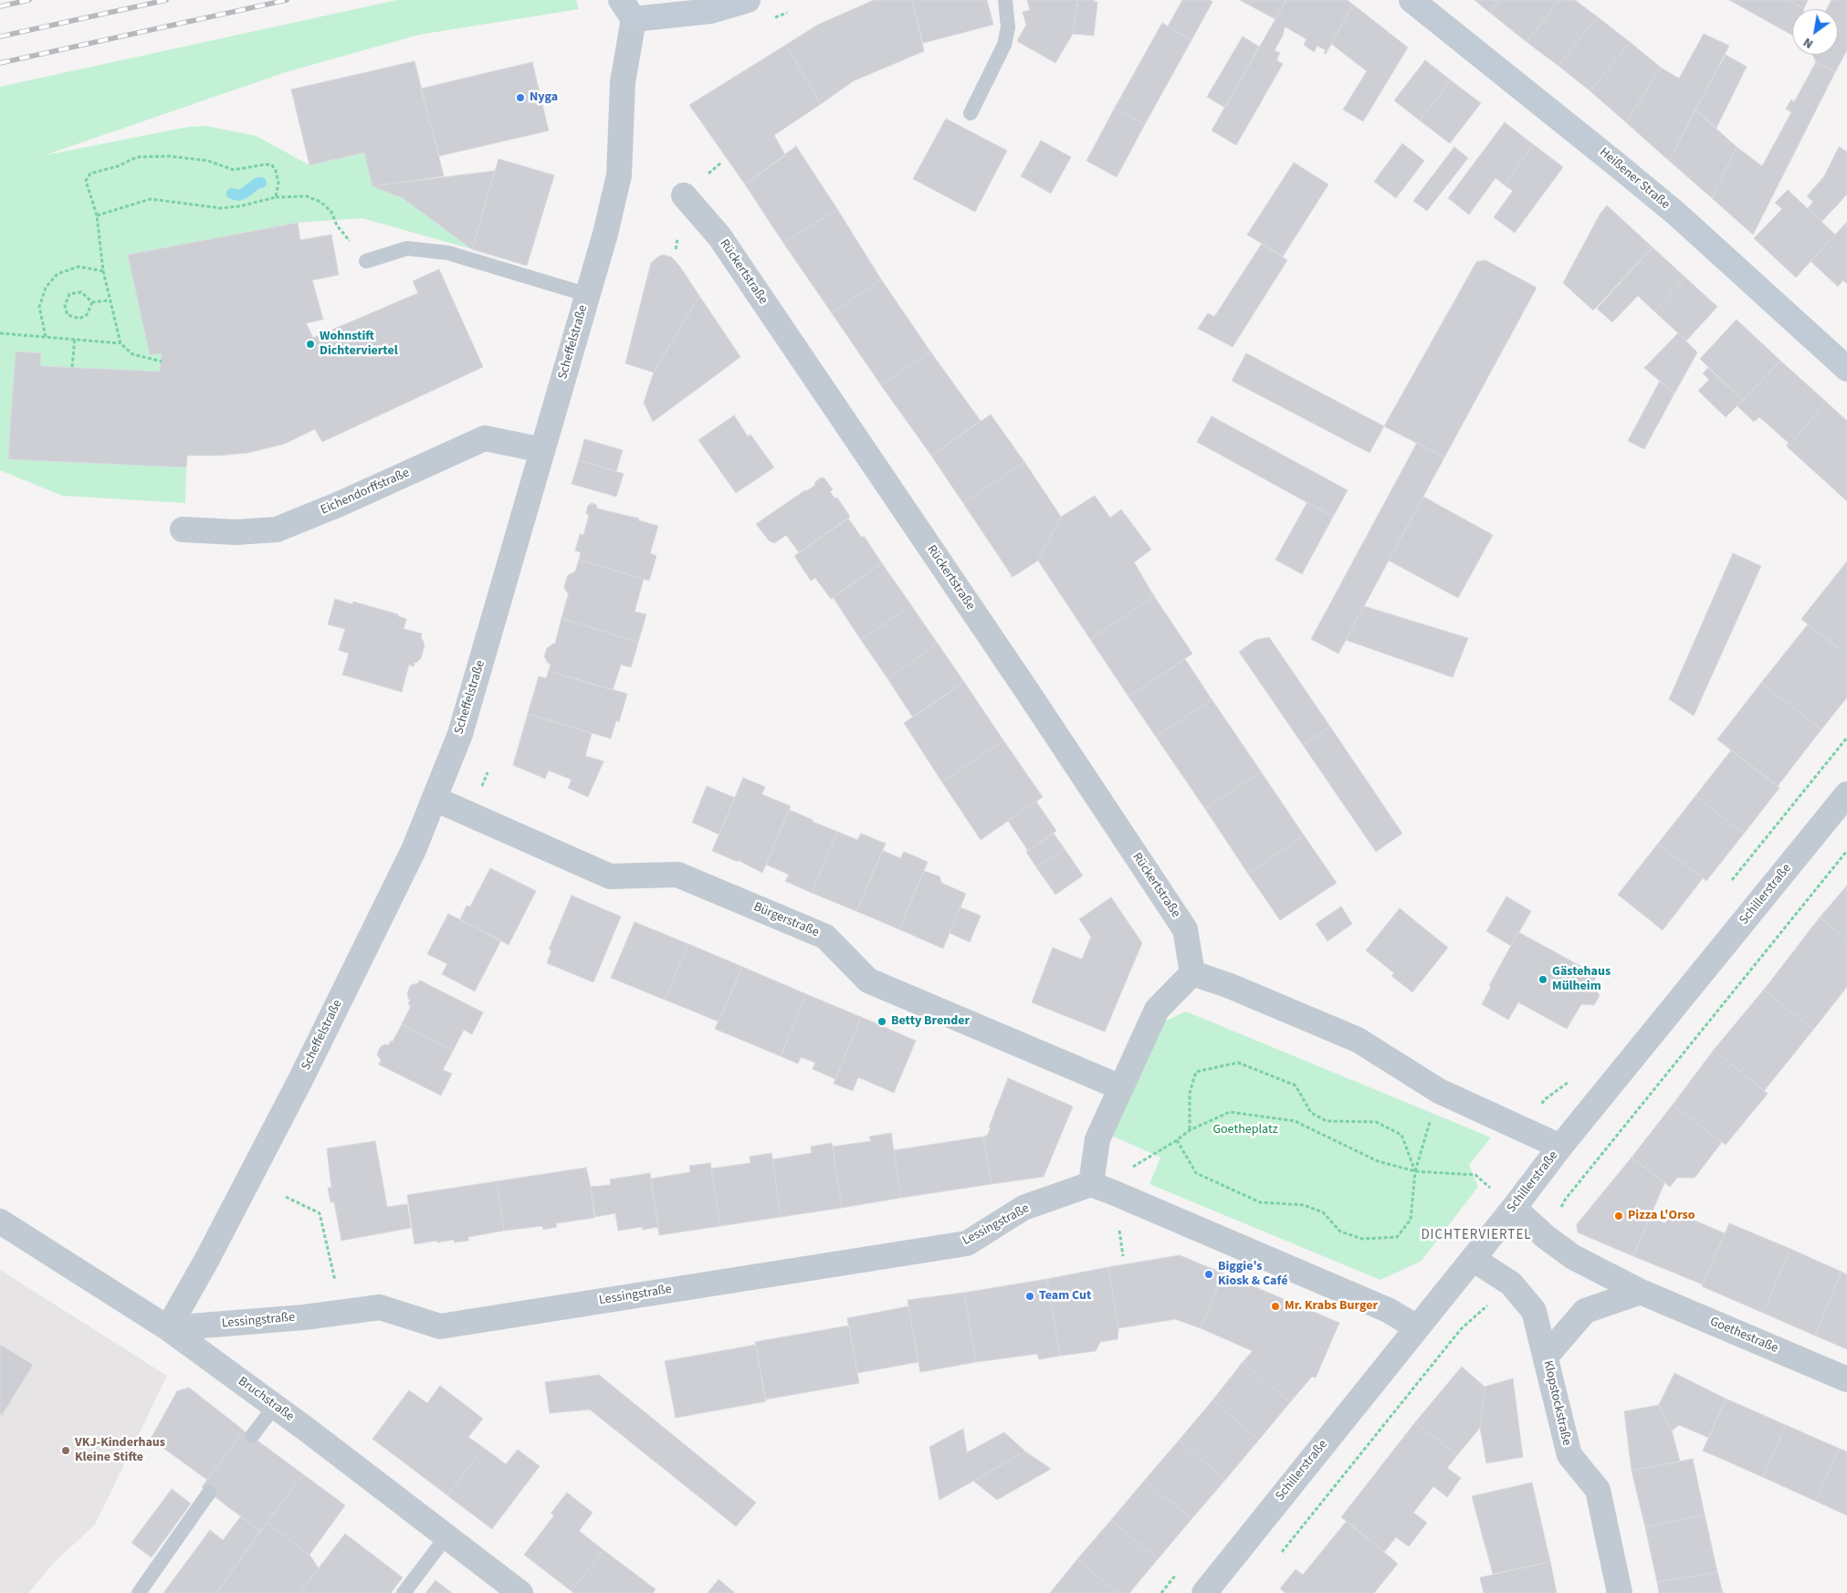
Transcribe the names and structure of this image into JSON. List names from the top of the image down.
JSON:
{
  "streets": {
    "street": [
      "Heißener Straße",
      "Rückertstraße",
      "Scheffelstraße",
      "Eichendorffstraße",
      "Schillerstraße",
      "Bürgerstraße",
      "Lessingstraße",
      "Goethestraße",
      "Bruchstraße",
      "Klopstockstraße"
    ]
  },
  "crossings": [
    ["Scheffelstraße", "Eichendorffstraße"],
    ["Scheffelstraße", "Bürgerstraße"],
    ["Scheffelstraße", "Lessingstraße"],
    ["Scheffelstraße", "Bruchstraße"],
    ["Schillerstraße", "Goethestraße"],
    ["Schillerstraße", "Klopstockstraße"],
    ["Lessingstraße", "Bruchstraße"]
  ],
  "districts": ["DICHTERVIERTEL"],
  "parks": ["Goetheplatz"],
  "places": [
    "Nyga",
    "Wohnstift Dichterviertel",
    "Gästehaus Mülheim",
    "Betty Brender",
    "Pizza L'Orso",
    "Biggie's Kiosk & Café",
    "Team Cut",
    "Mr. Krabs Burger",
    "VKJ-Kinderhaus Kleine Stifte"
  ],
  "north": "bottom left"
}
